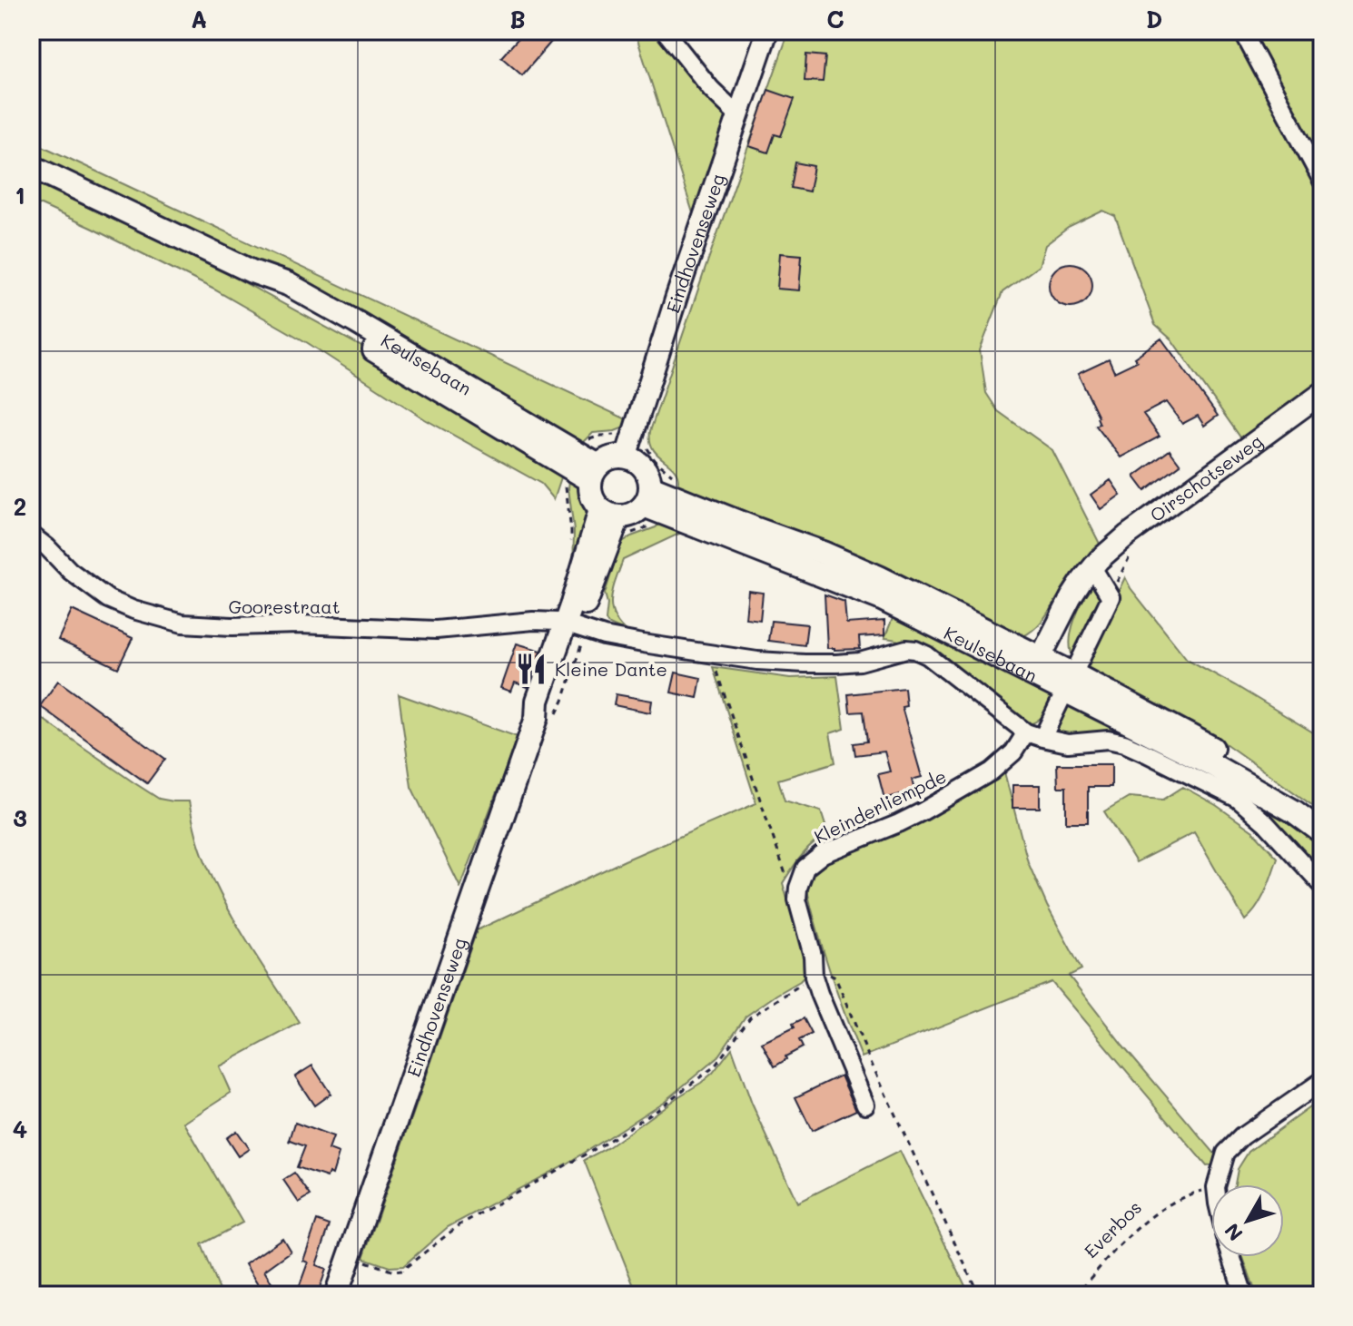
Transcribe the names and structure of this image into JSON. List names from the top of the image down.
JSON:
{
  "streets": {
    "main road": ["Eindhovenseweg", "Keulsebaan"],
    "street": ["Oirschotseweg", "Goorestraat", "Kleinderliempde"],
    "path": ["Everbos"]
  },
  "crossings": [
    ["Eindhovenseweg", "Keulsebaan"],
    ["Eindhovenseweg", "Goorestraat"],
    ["Keulsebaan", "Oirschotseweg"]
  ],
  "places": {
    "restaurant": ["Kleine Dante"]
  },
  "north": "bottom left",
  "grid": {
    "columns": [
      "A",
      "B",
      "C",
      "D"
    ],
    "rows": [
      "1",
      "2",
      "3",
      "4"
    ]
  }
}
